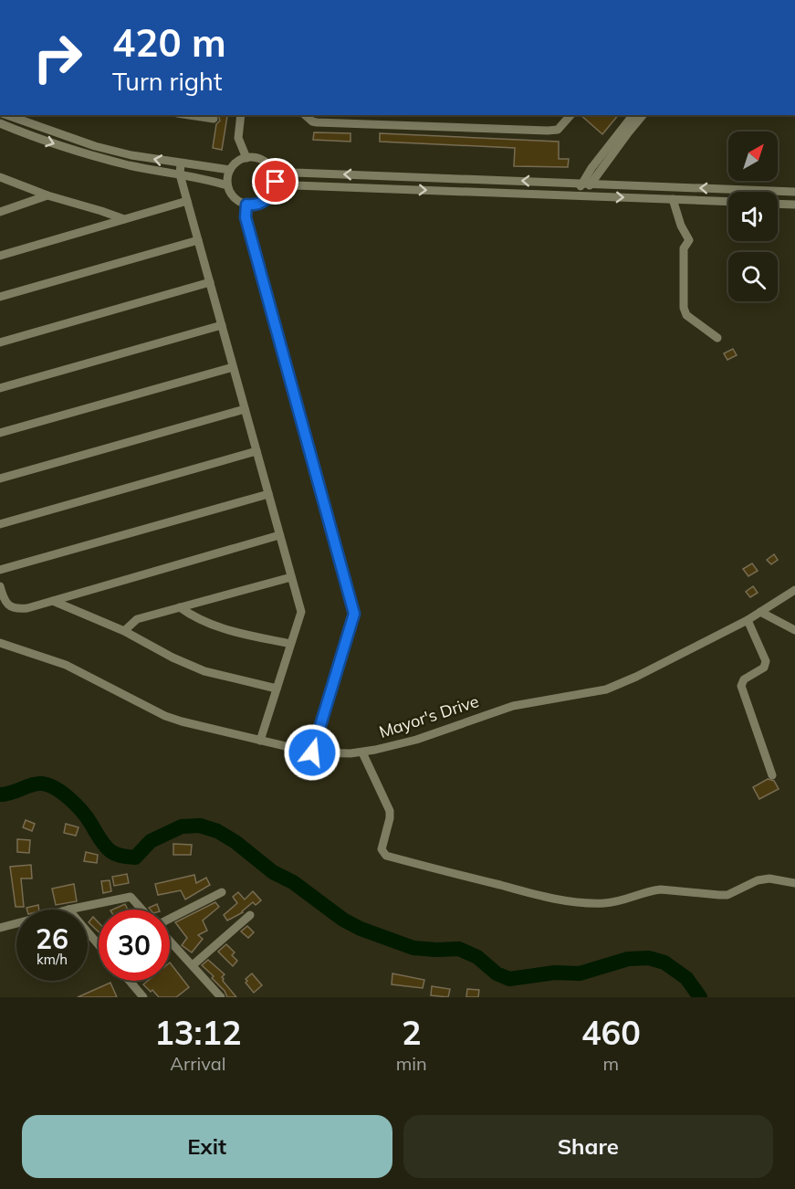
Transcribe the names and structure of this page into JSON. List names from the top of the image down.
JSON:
{
  "streets": {
    "street": ["Mayor's Drive"]
  },
  "north": "top right",
  "page": {
    "turn": ["420 m", "Turn right"],
    "speed": "26 km/h",
    "limit": "30",
    "eta": [
      "13:12",
      "Arrival",
      "2",
      "min",
      "460",
      "m"
    ],
    "buttons": ["Exit", "Share"]
  }
}
